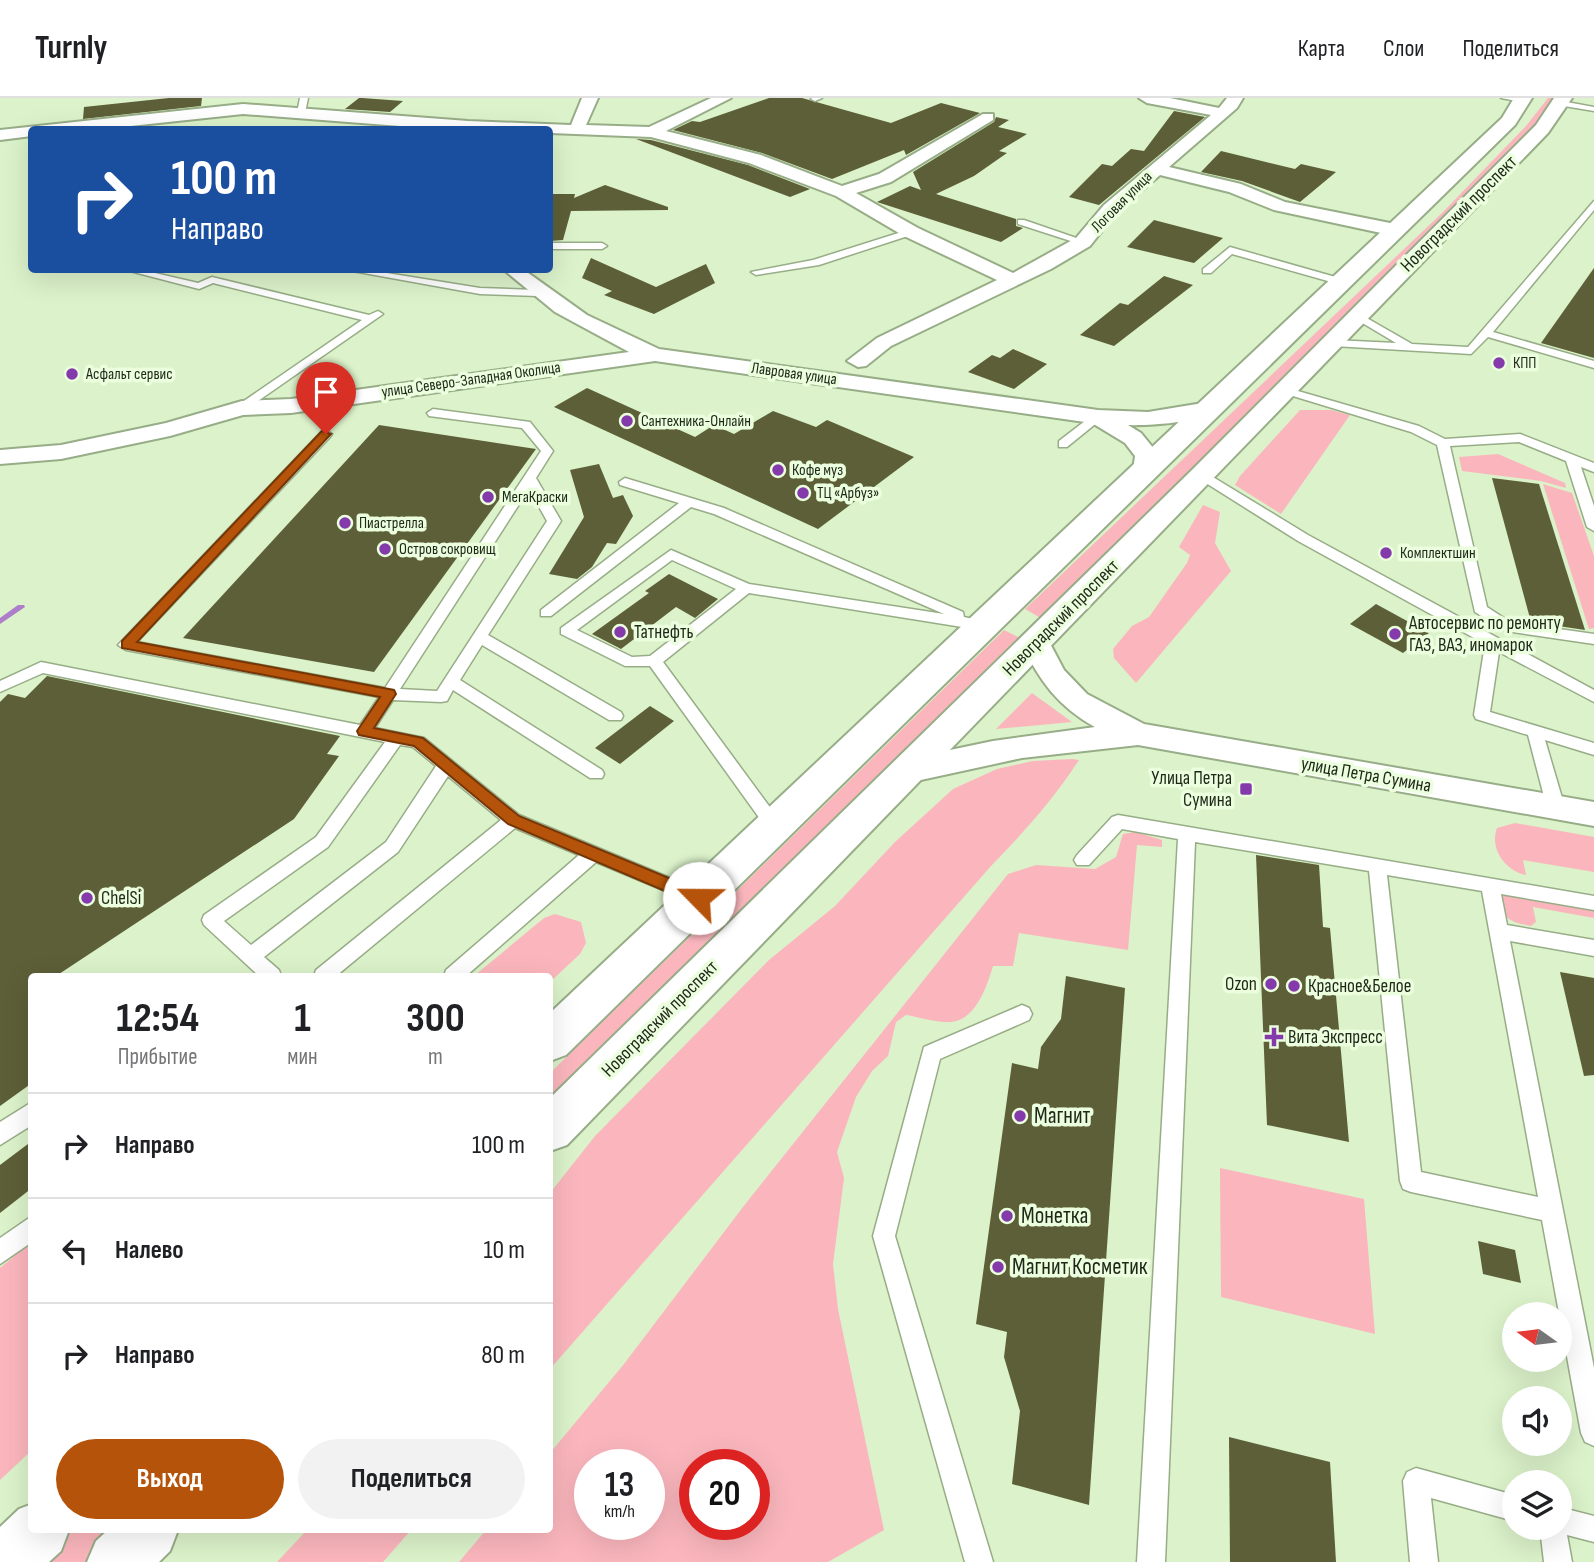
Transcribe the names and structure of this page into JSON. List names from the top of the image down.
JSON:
{
  "streets": {
    "main road": ["Новоградский проспект"],
    "street": [
      "Логовая улица",
      "Лавровая улица",
      "улица Северо-Западная Околица",
      "улица Петра Сумина"
    ]
  },
  "crossings": [
    ["Лавровая улица", "улица Северо-Западная Околица"]
  ],
  "places": {
    "other": [
      "КПП",
      "Асфальт сервис",
      "Сантехника-Онлайн",
      "Кофе муз",
      "ТЦ «Арбуз»",
      "МегаКраски",
      "Пиастрелла",
      "Остров сокровищ",
      "Комплектшин",
      "Татнефть",
      "Автосервис по ремонту ГАЗ, ВАЗ, иномарок",
      "ChelSi",
      "Ozon",
      "Красное&Белое",
      "Магнит",
      "Монетка",
      "Магнит Косметик"
    ],
    "transit": ["Улица Петра Сумина"],
    "health": ["Вита Экспресс"]
  },
  "north": "left",
  "page": {
    "header": "Turnly",
    "nav": ["Карта", "Слои", "Поделиться"],
    "turn": ["100 m", "Направо"],
    "eta": [
      "12:54",
      "Прибытие",
      "1",
      "мин",
      "300",
      "m"
    ],
    "list": [
      {
        "name": "Направо",
        "value": "100 m"
      },
      {
        "name": "Налево",
        "value": "10 m"
      },
      {
        "name": "Направо",
        "value": "80 m"
      }
    ],
    "buttons": ["Выход", "Поделиться"],
    "speed": "13 km/h",
    "limit": "20"
  }
}
